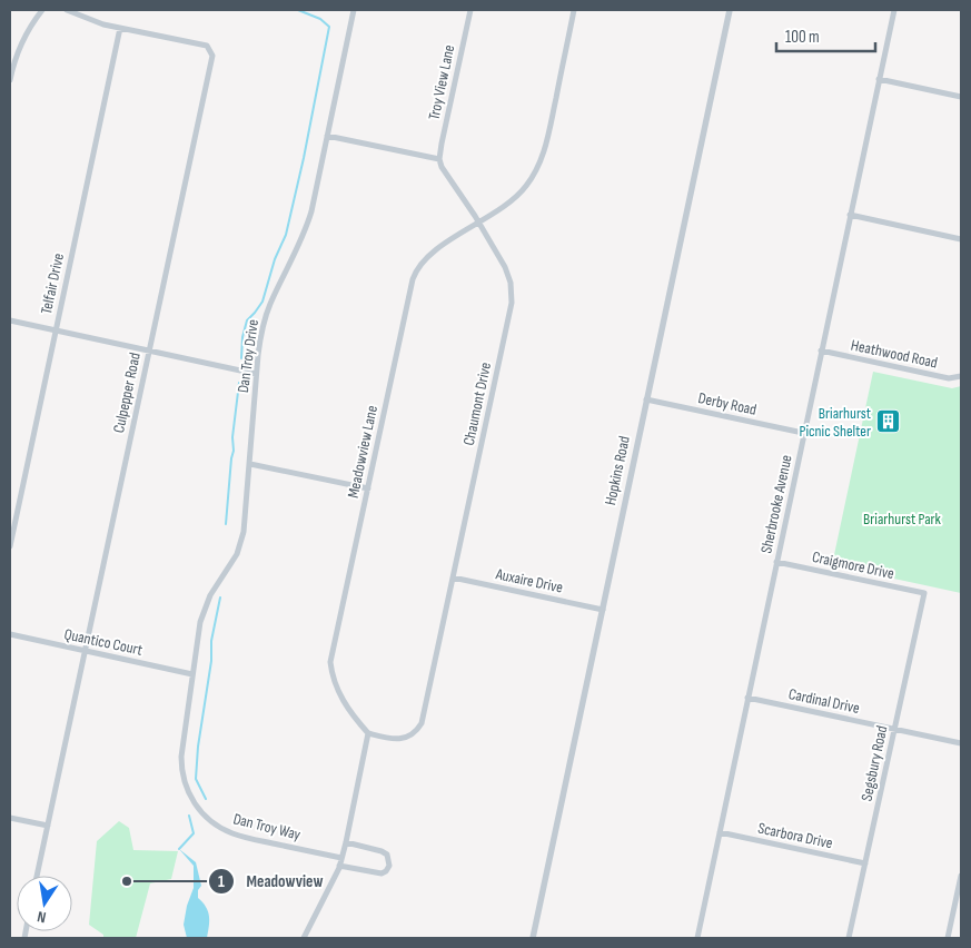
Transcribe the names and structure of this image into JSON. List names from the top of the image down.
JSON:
{
  "streets": {
    "street": [
      "Troy View Lane",
      "Telfair Drive",
      "Heathwood Road",
      "Dan Troy Drive",
      "Culpepper Road",
      "Chaumont Drive",
      "Derby Road",
      "Meadowview Lane",
      "Hopkins Road",
      "Sherbrooke Avenue",
      "Craigmore Drive",
      "Auxaire Drive",
      "Quantico Court",
      "Cardinal Drive",
      "Segsbury Road",
      "Dan Troy Way",
      "Scarbora Drive"
    ]
  },
  "crossings": [
    ["Troy View Lane", "Chaumont Drive"],
    ["Telfair Drive", "Culpepper Road"],
    ["Heathwood Road", "Sherbrooke Avenue"],
    ["Dan Troy Drive", "Quantico Court"],
    ["Dan Troy Drive", "Dan Troy Way"],
    ["Culpepper Road", "Quantico Court"],
    ["Chaumont Drive", "Meadowview Lane"],
    ["Chaumont Drive", "Auxaire Drive"],
    ["Derby Road", "Hopkins Road"],
    ["Derby Road", "Sherbrooke Avenue"],
    ["Hopkins Road", "Auxaire Drive"],
    ["Sherbrooke Avenue", "Craigmore Drive"],
    ["Sherbrooke Avenue", "Cardinal Drive"],
    ["Sherbrooke Avenue", "Scarbora Drive"],
    ["Craigmore Drive", "Segsbury Road"],
    ["Quantico Court", "Dan Troy Way"],
    ["Cardinal Drive", "Segsbury Road"],
    ["Segsbury Road", "Scarbora Drive"]
  ],
  "parks": ["Briarhurst Park"],
  "places": {
    "building": ["Briarhurst Picnic Shelter"],
    "other": ["Meadowview"]
  },
  "scale_bar": "100 m",
  "north": "bottom"
}
